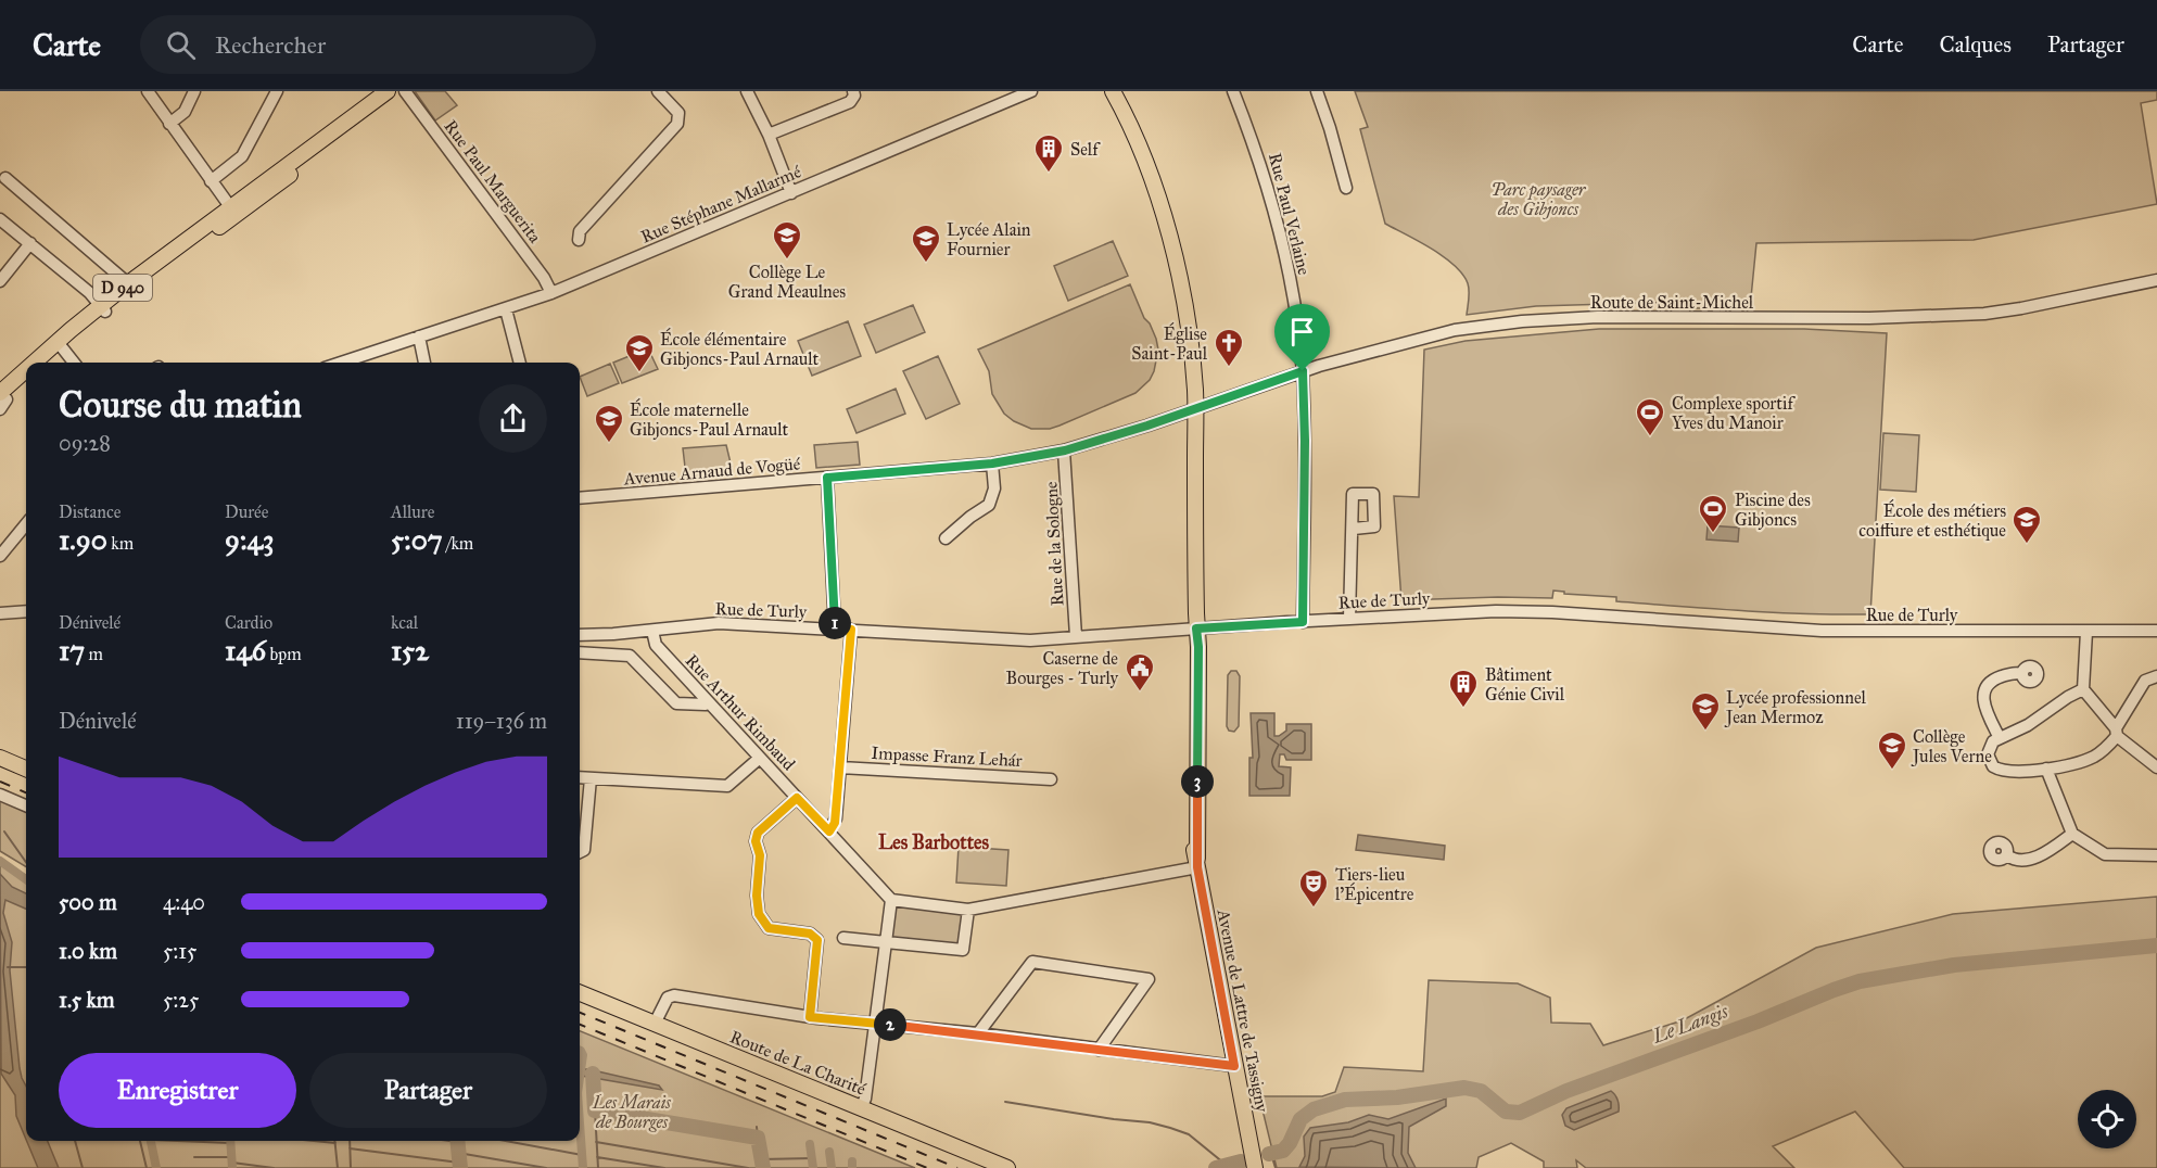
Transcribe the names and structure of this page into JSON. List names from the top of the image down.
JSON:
{
  "streets": {
    "main road": ["D 940", "Avenue de Lattre de Tassigny", "Route de La Charité"],
    "street": [
      "Rue Paul Marguerita",
      "Rue Stéphane Mallarmé",
      "Rue Paul Verlaine",
      "Route de Saint-Michel",
      "Avenue Arnaud de Vogüé",
      "Rue de la Sologne",
      "Rue de Turly",
      "Rue Arthur Rimbaud",
      "Impasse Franz Lehár"
    ]
  },
  "crossings": [
    ["Rue Paul Marguerita", "Rue Stéphane Mallarmé"],
    ["Rue Paul Marguerita", "D 940"],
    ["Rue Paul Verlaine", "Route de Saint-Michel"],
    ["Rue Paul Verlaine", "Rue de Turly"],
    ["Route de Saint-Michel", "Avenue Arnaud de Vogüé"],
    ["Route de Saint-Michel", "Avenue de Lattre de Tassigny"],
    ["Avenue Arnaud de Vogüé", "Rue de la Sologne"],
    ["Avenue Arnaud de Vogüé", "Avenue de Lattre de Tassigny"],
    ["Rue de la Sologne", "Rue de Turly"],
    ["Rue de Turly", "Rue Arthur Rimbaud"],
    ["Rue de Turly", "Avenue de Lattre de Tassigny"]
  ],
  "districts": ["Les Barbottes"],
  "water": ["Le Langis"],
  "parks": ["Parc paysager des Gibjoncs", "Les Marais de Bourges"],
  "places": {
    "building": ["Self", "Bâtiment Génie Civil"],
    "school or university": [
      "Collège Le Grand Meaulnes",
      "Lycée Alain Fournier",
      "École élémentaire Gibjoncs-Paul Arnault",
      "École maternelle Gibjoncs-Paul Arnault",
      "École des métiers coiffure et esthétique",
      "Lycée professionnel Jean Mermoz",
      "Collège Jules Verne"
    ],
    "church": ["Église Saint-Paul"],
    "sports": ["Complexe sportif Yves du Manoir", "Piscine des Gibjoncs"],
    "public building": ["Caserne de Bourges - Turly"],
    "theatre": ["Tiers-lieu l'Épicentre"]
  },
  "page": {
    "header": "Carte",
    "search": "Rechercher",
    "nav": ["Carte", "Calques", "Partager"],
    "heading": ["Course du matin", "09:28"],
    "stats": [
      ["Distance", "1.90 km"],
      ["Durée", "9:43"],
      ["Allure", "5:07 /km"],
      ["Dénivelé", "17 m"],
      ["Cardio", "146 bpm"],
      ["kcal", "152"]
    ],
    "pins": ["1", "3", "2"],
    "chart": ["Dénivelé", "119–136 m"],
    "list": [
      {
        "name": "500 m",
        "note": "4:40"
      },
      {
        "name": "1.0 km",
        "note": "5:15"
      },
      {
        "name": "1.5 km",
        "note": "5:25"
      }
    ],
    "buttons": ["Enregistrer", "Partager"]
  }
}
